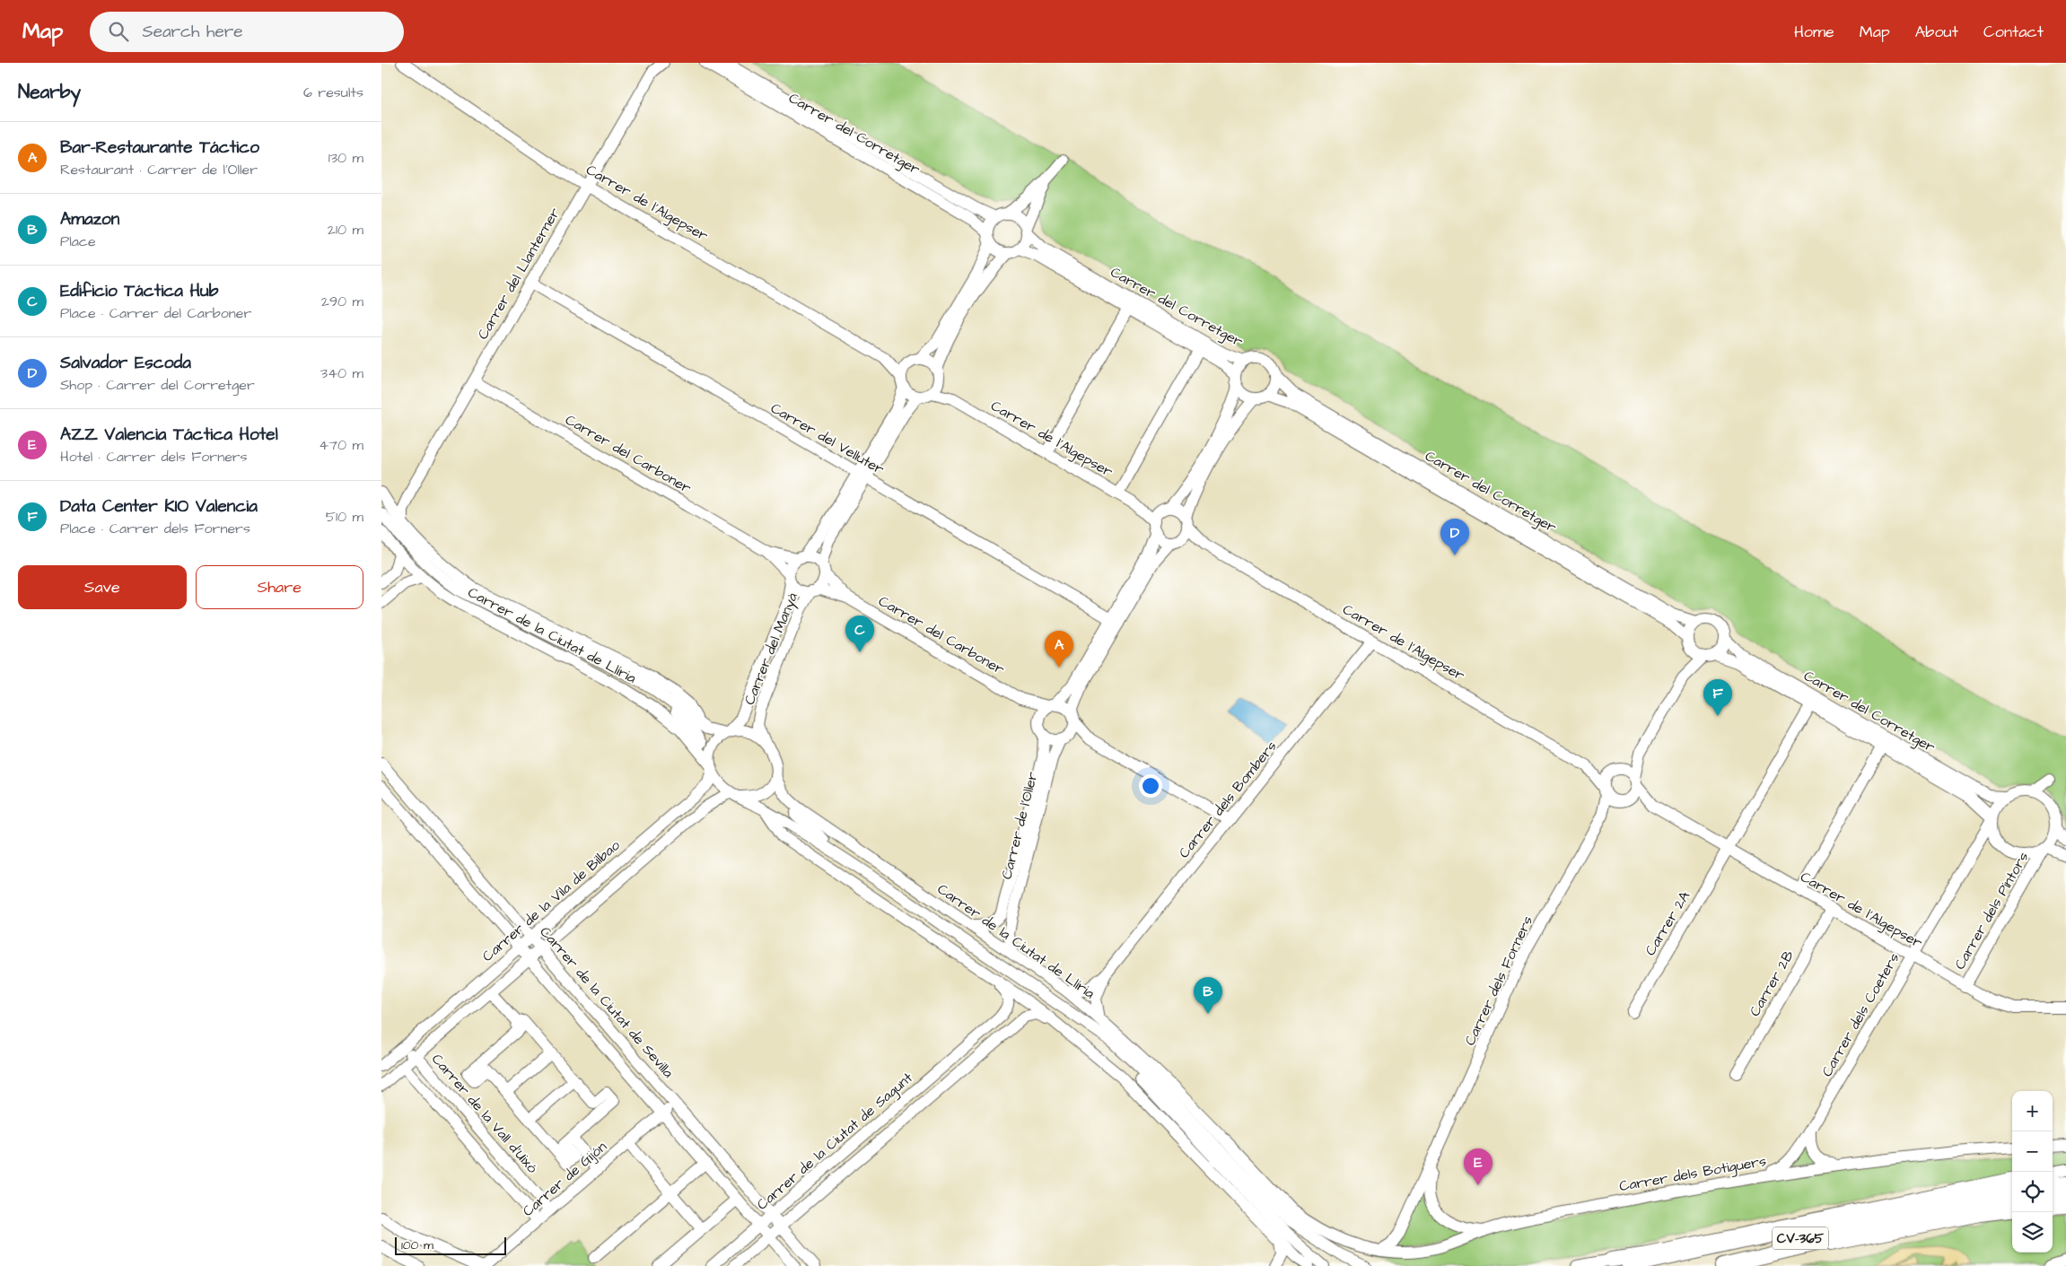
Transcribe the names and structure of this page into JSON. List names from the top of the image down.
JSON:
{
  "streets": {
    "main road": ["CV-365"],
    "street": [
      "Carrer del Corretger",
      "Carrer de l'Algepser",
      "Carrer del Llanterner",
      "Carrer del Velluter",
      "Carrer del Carboner",
      "Carrer de la Ciutat de Llíria",
      "Carrer del Manyà",
      "Carrer dels Bombers",
      "Carrer de l'Oller",
      "Carrer de la Vila de Bilbao",
      "Carrer dels Pintors",
      "Carrer 2A",
      "Carrer dels Forners",
      "Carrer 2B",
      "Carrer de la Ciutat de Sevilla",
      "Carrer dels Coeters",
      "Carrer de la Vall d'Uixó",
      "Carrer de la Ciutat de Sagunt",
      "Carrer dels Botiguers",
      "Carrer de Gijón"
    ]
  },
  "crossings": [
    ["Carrer del Corretger", "Carrer dels Pintors"],
    ["Carrer del Corretger", "Carrer 2A"],
    ["Carrer del Corretger", "Carrer dels Coeters"],
    ["Carrer de l'Algepser", "Carrer del Llanterner"],
    ["Carrer de l'Algepser", "Carrer dels Bombers"],
    ["Carrer de l'Algepser", "Carrer dels Pintors"],
    ["Carrer de l'Algepser", "Carrer 2A"],
    ["Carrer de l'Algepser", "Carrer 2B"],
    ["Carrer de l'Algepser", "Carrer dels Coeters"],
    ["Carrer del Llanterner", "Carrer del Velluter"],
    ["Carrer del Llanterner", "Carrer del Carboner"],
    ["Carrer del Llanterner", "Carrer de la Ciutat de Llíria"],
    ["Carrer del Carboner", "Carrer del Manyà"],
    ["Carrer del Carboner", "Carrer de l'Oller"],
    ["Carrer de la Ciutat de Llíria", "Carrer del Manyà"],
    ["Carrer de la Ciutat de Llíria", "Carrer dels Bombers"],
    ["Carrer de la Ciutat de Llíria", "Carrer de l'Oller"],
    ["Carrer de la Ciutat de Llíria", "Carrer de la Vila de Bilbao"],
    ["Carrer de la Ciutat de Llíria", "Carrer dels Forners"],
    ["Carrer de la Ciutat de Llíria", "Carrer de la Ciutat de Sagunt"],
    ["Carrer de la Ciutat de Llíria", "Carrer dels Botiguers"],
    ["Carrer del Manyà", "Carrer de la Vila de Bilbao"],
    ["Carrer de la Vila de Bilbao", "Carrer de la Ciutat de Sevilla"],
    ["Carrer de la Vila de Bilbao", "Carrer de la Vall d'Uixó"],
    ["Carrer dels Pintors", "Carrer dels Coeters"],
    ["Carrer dels Forners", "Carrer dels Botiguers"],
    ["Carrer de la Ciutat de Sevilla", "Carrer de la Ciutat de Sagunt"],
    ["Carrer de la Ciutat de Sevilla", "Carrer de Gijón"],
    ["Carrer dels Coeters", "Carrer dels Botiguers"],
    ["Carrer de la Vall d'Uixó", "Carrer de Gijón"]
  ],
  "scale_bar": "100 m",
  "page": {
    "header": "Map",
    "search": "Search here",
    "nav": [
      "Home",
      "Map",
      "About",
      "Contact"
    ],
    "heading": ["Nearby", "6 results"],
    "list": [
      {
        "mark": "A",
        "name": "Bar-Restaurante Táctico",
        "note": "Restaurant · Carrer de l'Oller",
        "value": "130 m"
      },
      {
        "mark": "B",
        "name": "Amazon",
        "note": "Place",
        "value": "210 m"
      },
      {
        "mark": "C",
        "name": "Edificio Táctica Hub",
        "note": "Place · Carrer del Carboner",
        "value": "290 m"
      },
      {
        "mark": "D",
        "name": "Salvador Escoda",
        "note": "Shop · Carrer del Corretger",
        "value": "340 m"
      },
      {
        "mark": "E",
        "name": "AZZ Valencia Táctica Hotel",
        "note": "Hotel · Carrer dels Forners",
        "value": "470 m"
      },
      {
        "mark": "F",
        "name": "Data Center KIO Valencia",
        "note": "Place · Carrer dels Forners",
        "value": "510 m"
      }
    ],
    "pins": [
      "D",
      "C",
      "A",
      "F",
      "B",
      "E"
    ],
    "buttons": ["Save", "Share"],
    "map_buttons": ["+", "−"],
    "scale": "100 m"
  }
}
